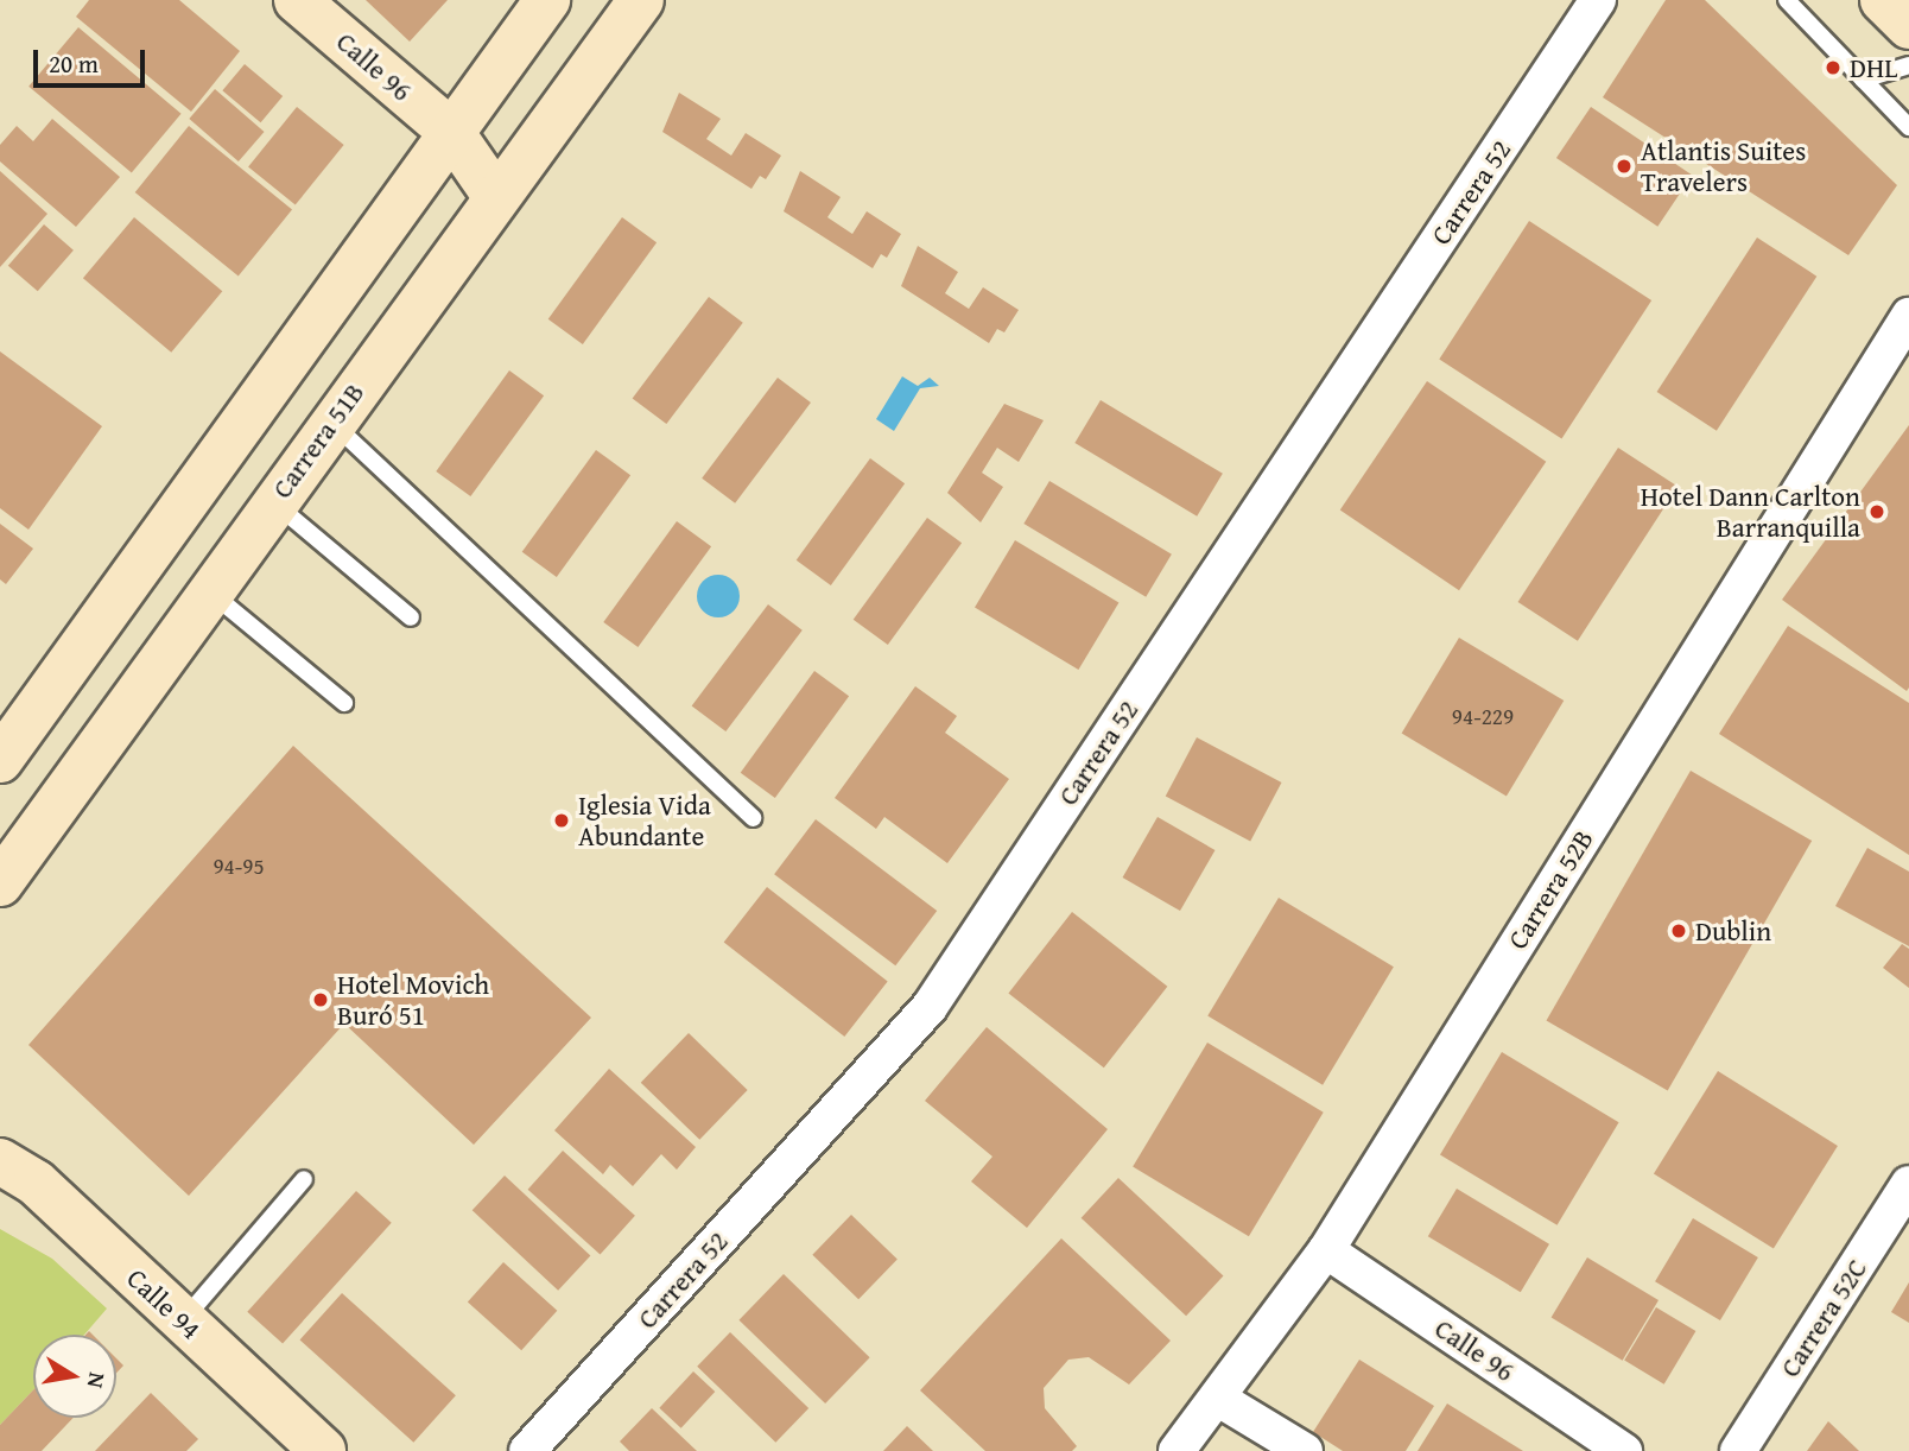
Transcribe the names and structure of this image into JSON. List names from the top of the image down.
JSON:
{
  "streets": {
    "main road": ["Calle 96", "Carrera 51B", "Calle 94"],
    "street": ["Carrera 52", "Carrera 52B", "Carrera 52C"]
  },
  "crossings": [
    ["Calle 96", "Carrera 51B"],
    ["Calle 96", "Carrera 52B"]
  ],
  "places": [
    "DHL",
    "Atlantis Suites Travelers",
    "Hotel Dann Carlton Barranquilla",
    "Iglesia Vida Abundante",
    "Dublin",
    "Hotel Movich Buró 51"
  ],
  "house_numbers": ["94-229", "94-95"],
  "scale_bar": "20 m",
  "north": "right"
}
